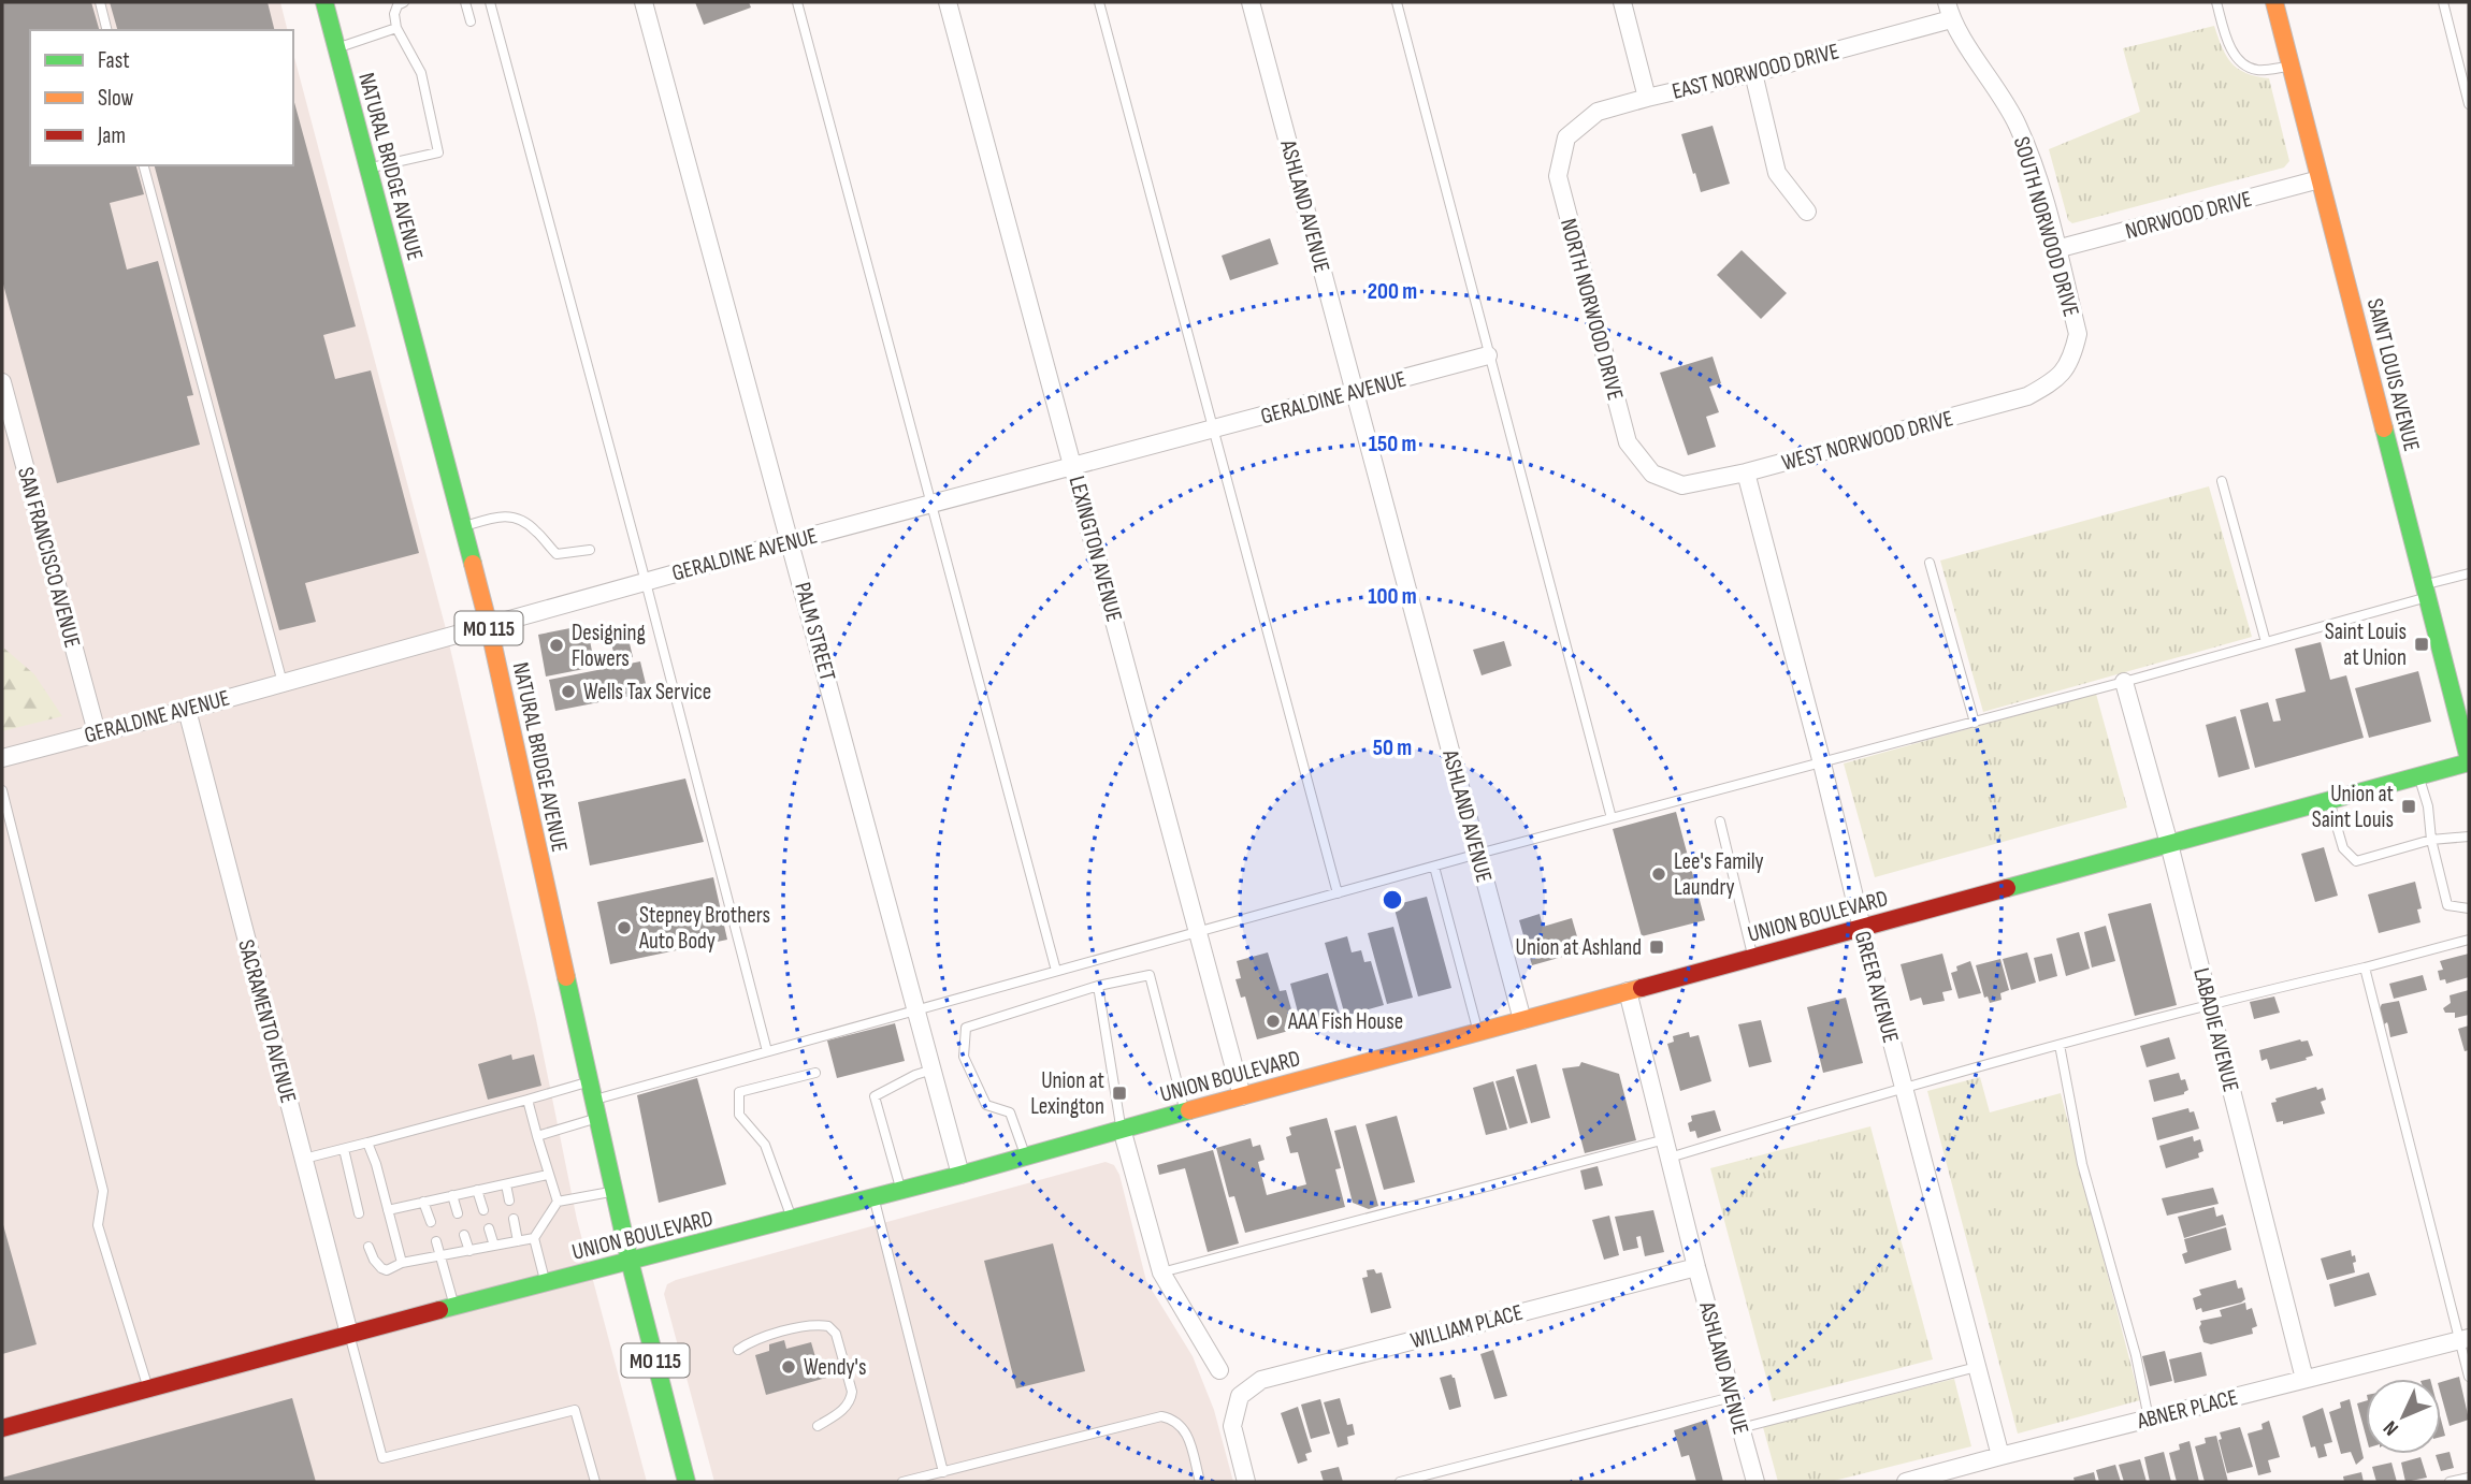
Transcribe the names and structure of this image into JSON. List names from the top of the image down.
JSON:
{
  "streets": {
    "main road": [
      "NATURAL BRIDGE AVENUE",
      "SAINT LOUIS AVENUE",
      "MO 115",
      "UNION BOULEVARD"
    ],
    "street": [
      "EAST NORWOOD DRIVE",
      "ASHLAND AVENUE",
      "NORWOOD DRIVE",
      "SOUTH NORWOOD DRIVE",
      "NORTH NORWOOD DRIVE",
      "GERALDINE AVENUE",
      "WEST NORWOOD DRIVE",
      "LEXINGTON AVENUE",
      "SAN FRANCISCO AVENUE",
      "PALM STREET",
      "GREER AVENUE",
      "SACRAMENTO AVENUE",
      "LABADIE AVENUE",
      "WILLIAM PLACE",
      "ABNER PLACE"
    ]
  },
  "crossings": [
    ["EAST NORWOOD DRIVE", "SOUTH NORWOOD DRIVE"],
    ["EAST NORWOOD DRIVE", "NORTH NORWOOD DRIVE"],
    ["NATURAL BRIDGE AVENUE", "GERALDINE AVENUE"],
    ["NATURAL BRIDGE AVENUE", "UNION BOULEVARD"],
    ["ASHLAND AVENUE", "GERALDINE AVENUE"],
    ["ASHLAND AVENUE", "UNION BOULEVARD"],
    ["ASHLAND AVENUE", "WILLIAM PLACE"],
    ["NORWOOD DRIVE", "SOUTH NORWOOD DRIVE"],
    ["NORWOOD DRIVE", "SAINT LOUIS AVENUE"],
    ["SOUTH NORWOOD DRIVE", "WEST NORWOOD DRIVE"],
    ["NORTH NORWOOD DRIVE", "WEST NORWOOD DRIVE"],
    ["SAINT LOUIS AVENUE", "UNION BOULEVARD"],
    ["GERALDINE AVENUE", "LEXINGTON AVENUE"],
    ["GERALDINE AVENUE", "SAN FRANCISCO AVENUE"],
    ["GERALDINE AVENUE", "PALM STREET"],
    ["GERALDINE AVENUE", "SACRAMENTO AVENUE"],
    ["WEST NORWOOD DRIVE", "GREER AVENUE"],
    ["LEXINGTON AVENUE", "UNION BOULEVARD"],
    ["PALM STREET", "UNION BOULEVARD"],
    ["UNION BOULEVARD", "GREER AVENUE"],
    ["UNION BOULEVARD", "SACRAMENTO AVENUE"],
    ["UNION BOULEVARD", "LABADIE AVENUE"],
    ["GREER AVENUE", "ABNER PLACE"],
    ["LABADIE AVENUE", "ABNER PLACE"]
  ],
  "places": {
    "transit": [
      "Saint Louis at Union",
      "Union at Saint Louis",
      "Union at Ashland",
      "Union at Lexington"
    ],
    "other": [
      "Designing Flowers",
      "Wells Tax Service",
      "Lee's Family Laundry",
      "Stepney Brothers Auto Body",
      "AAA Fish House",
      "Wendy's"
    ]
  },
  "legend": ["Fast", "Slow", "Jam"],
  "north": "bottom left",
  "rings": [
    "200 m",
    "150 m",
    "100 m",
    "50 m"
  ]
}
